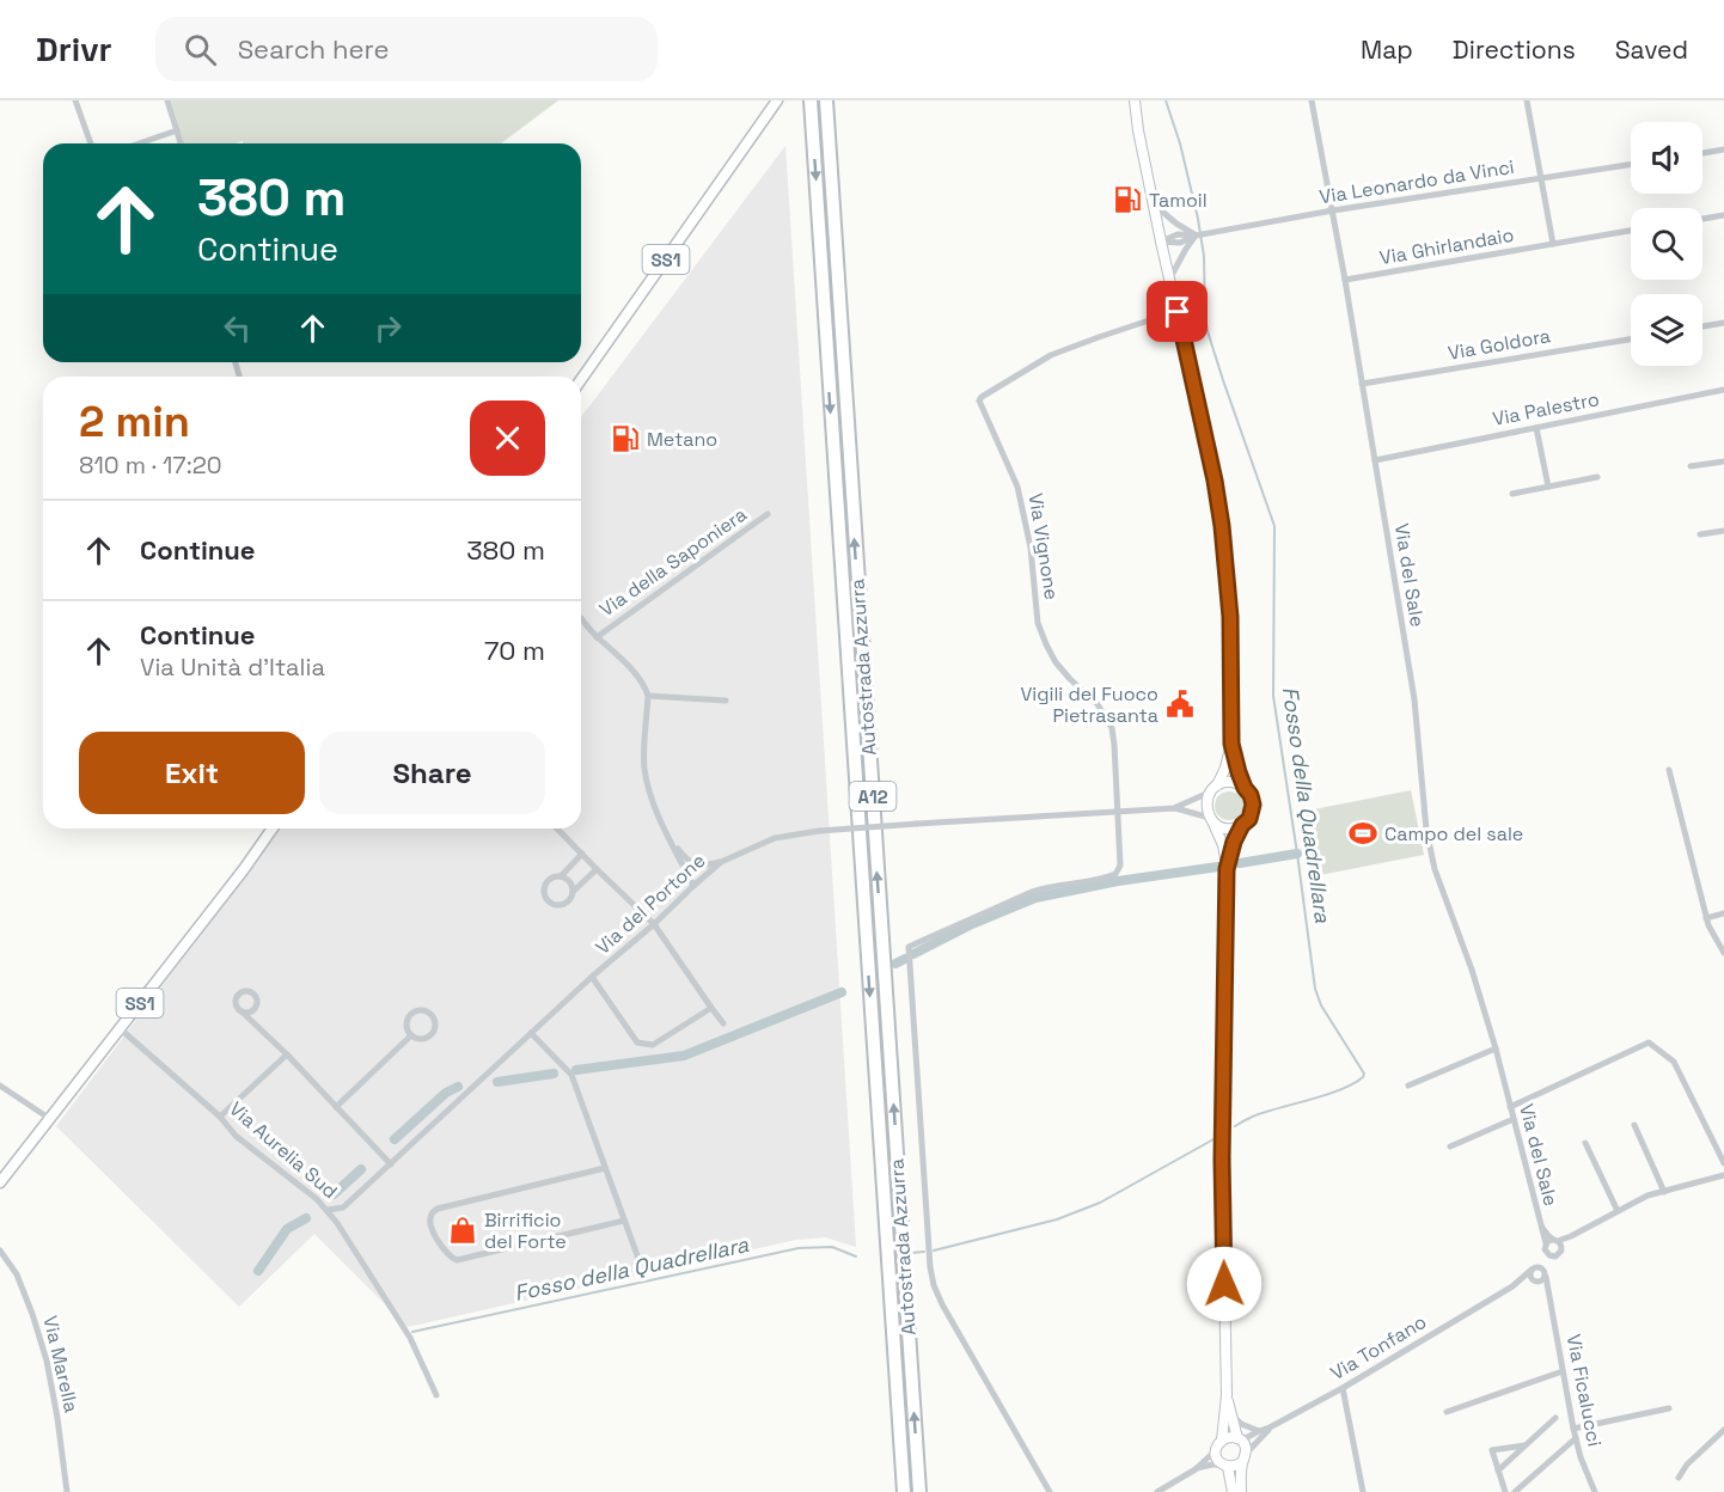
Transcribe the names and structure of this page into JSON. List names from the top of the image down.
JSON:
{
  "streets": {
    "highway": ["Autostrada Azzurra", "A12"],
    "main road": ["SS1"],
    "street": [
      "Via Leonardo da Vinci",
      "Via Ghirlandaio",
      "Via Goldora",
      "Via Palestro",
      "Via Vignone",
      "Via della Saponiera",
      "Via del Sale",
      "Via del Portone",
      "Via Aurelia Sud",
      "Via Tonfano",
      "Via Marella",
      "Via Ficalucci"
    ]
  },
  "crossings": [
    ["Via Leonardo da Vinci", "Via del Sale"],
    ["Via Ghirlandaio", "Via del Sale"],
    ["SS1", "Via Aurelia Sud"],
    ["Via Goldora", "Via del Sale"],
    ["Via Palestro", "Via del Sale"],
    ["Via Vignone", "Via del Portone"],
    ["Via del Portone", "Via Aurelia Sud"]
  ],
  "water": ["Fosso della Quadrellara"],
  "places": {
    "fuel station": ["Tamoil", "Metano"],
    "public building": ["Vigili del Fuoco Pietrasanta"],
    "sports": ["Campo del sale"],
    "shop": ["Birrificio del Forte"]
  },
  "page": {
    "header": "Drivr",
    "search": "Search here",
    "nav": ["Map", "Directions", "Saved"],
    "turn": ["380 m", "Continue"],
    "heading": ["2 min", "810 m · 17:20"],
    "list": [
      {
        "name": "Continue",
        "value": "380 m"
      },
      {
        "name": "Continue",
        "note": "Via Unità d'Italia",
        "value": "70 m"
      }
    ],
    "buttons": ["Exit", "Share"]
  }
}
